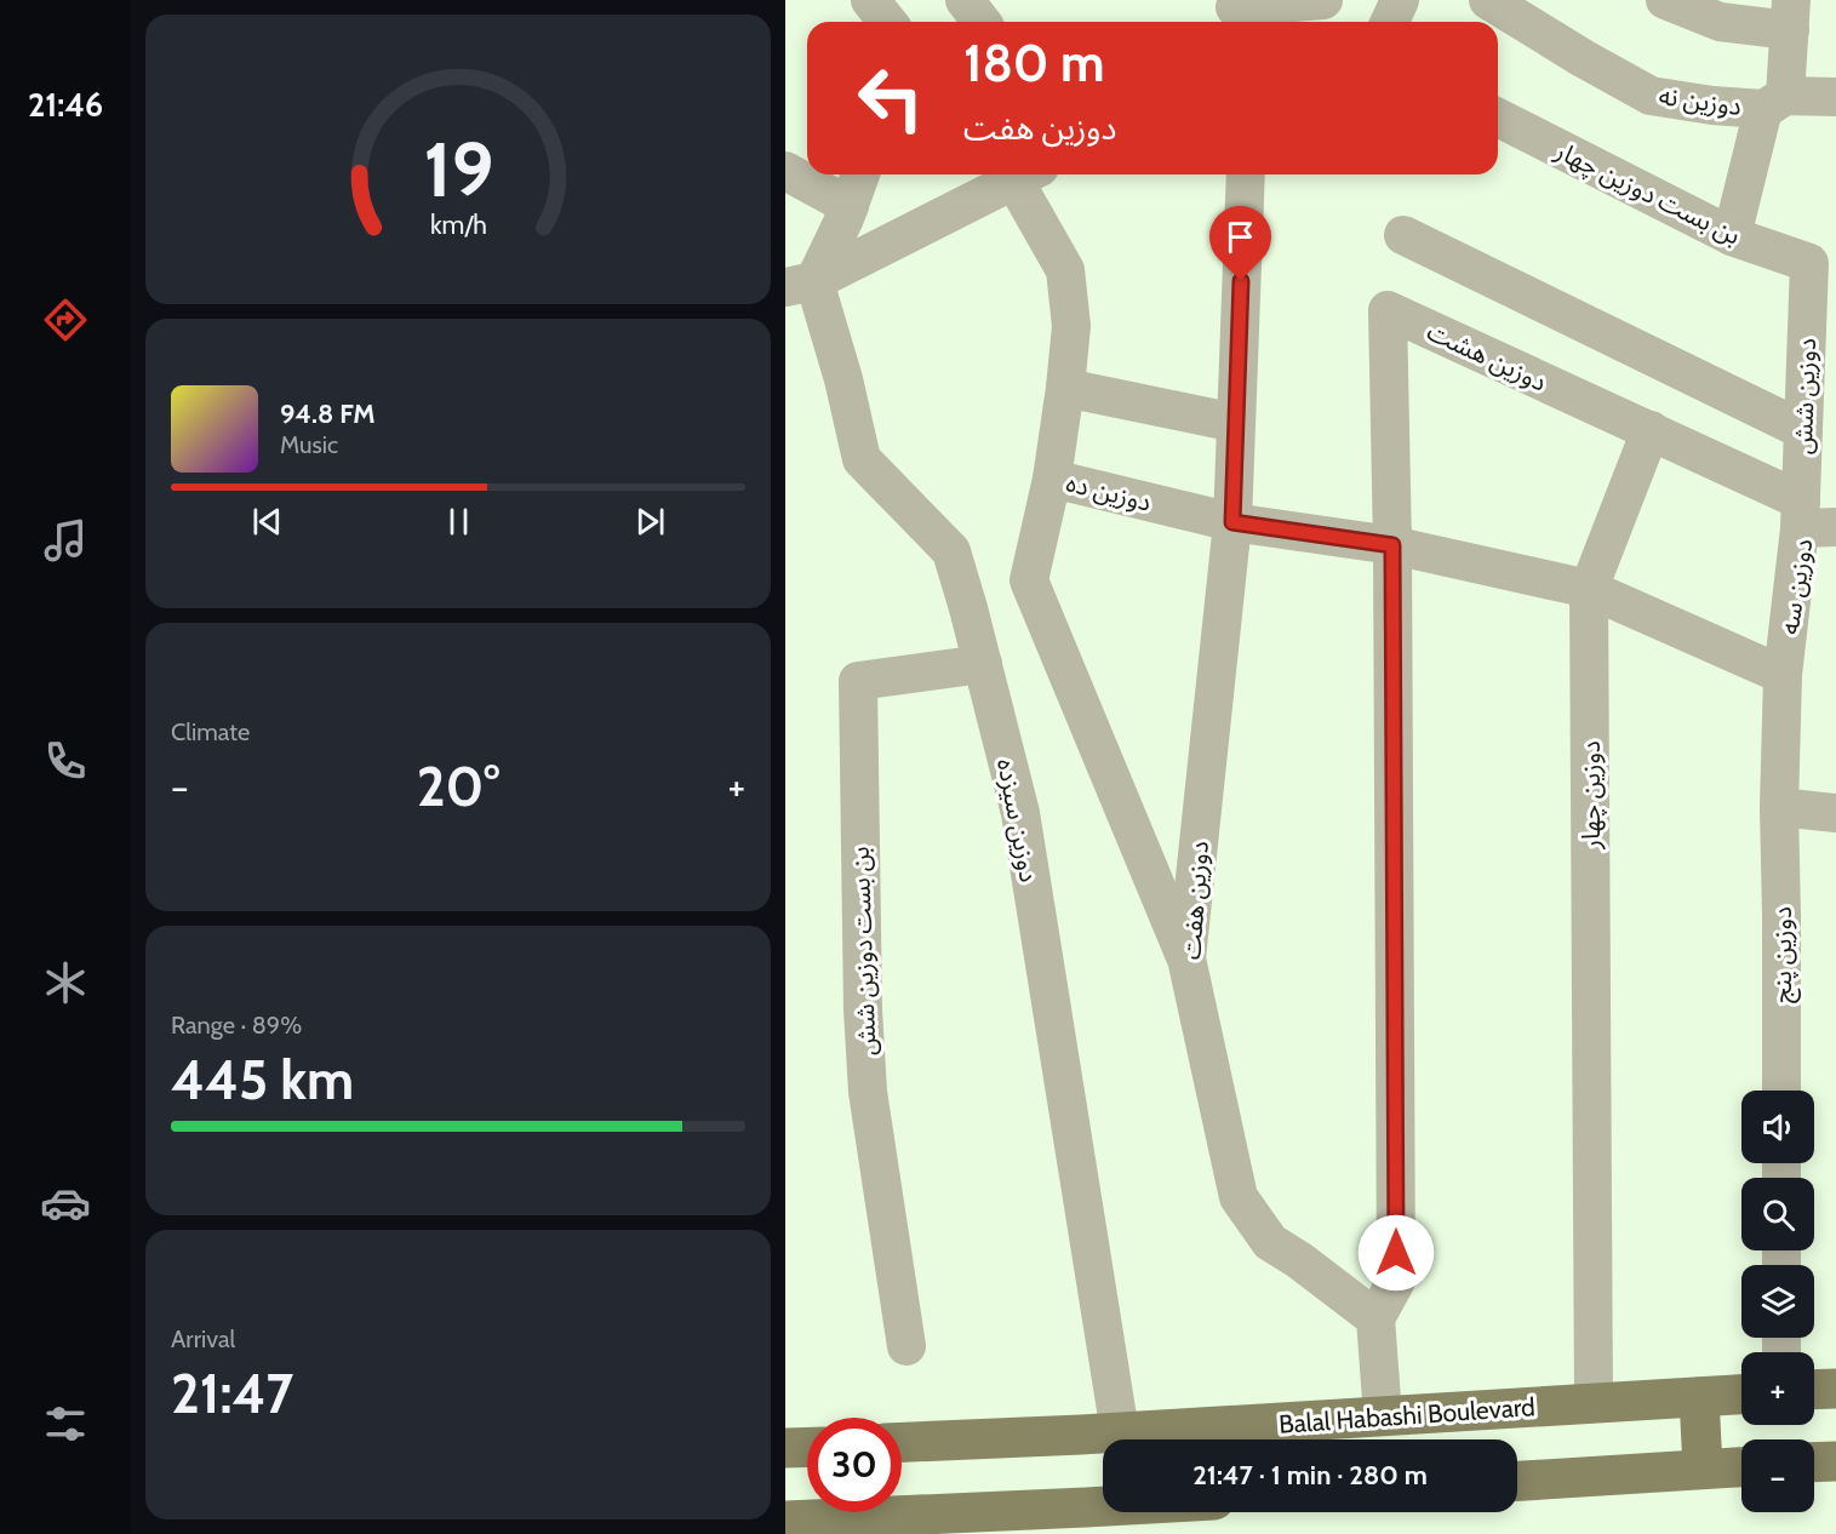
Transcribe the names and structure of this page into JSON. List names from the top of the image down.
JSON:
{
  "streets": {
    "main road": ["Balal Habashi Boulevard"],
    "street": [
      "دوزین نه",
      "بن بست دوزین چهار",
      "دوزین هشت",
      "دوزین شش",
      "دوزین ده",
      "دوزین سه",
      "دوزین چهار",
      "دوزین سیزده",
      "دوزین هفت",
      "بن بست دوزین شش",
      "دوزین پنج"
    ]
  },
  "crossings": [
    ["دوزین نه", "بن بست دوزین چهار"],
    ["بن بست دوزین چهار", "دوزین شش"],
    ["دوزین هشت", "دوزین شش"],
    ["دوزین هشت", "دوزین سه"],
    ["دوزین شش", "دوزین سه"],
    ["دوزین ده", "دوزین هفت"],
    ["دوزین چهار", "Balal Habashi Boulevard"],
    ["دوزین سیزده", "بن بست دوزین شش"],
    ["دوزین سیزده", "Balal Habashi Boulevard"]
  ],
  "page": {
    "tabs": "21:46",
    "turn": ["180 m", "دوزین هفت"],
    "song": ["94.8 FM", "Music"],
    "tile": [
      "Climate",
      ["Range · 89%", "445 km"],
      ["Arrival", "21:47"]
    ],
    "heat": ["−", "20°", "+"],
    "map_buttons": ["+", "−"],
    "limit": "30",
    "trip": "21:47 · 1 min · 280 m",
    "gauge": ["19", "km/h"]
  }
}
